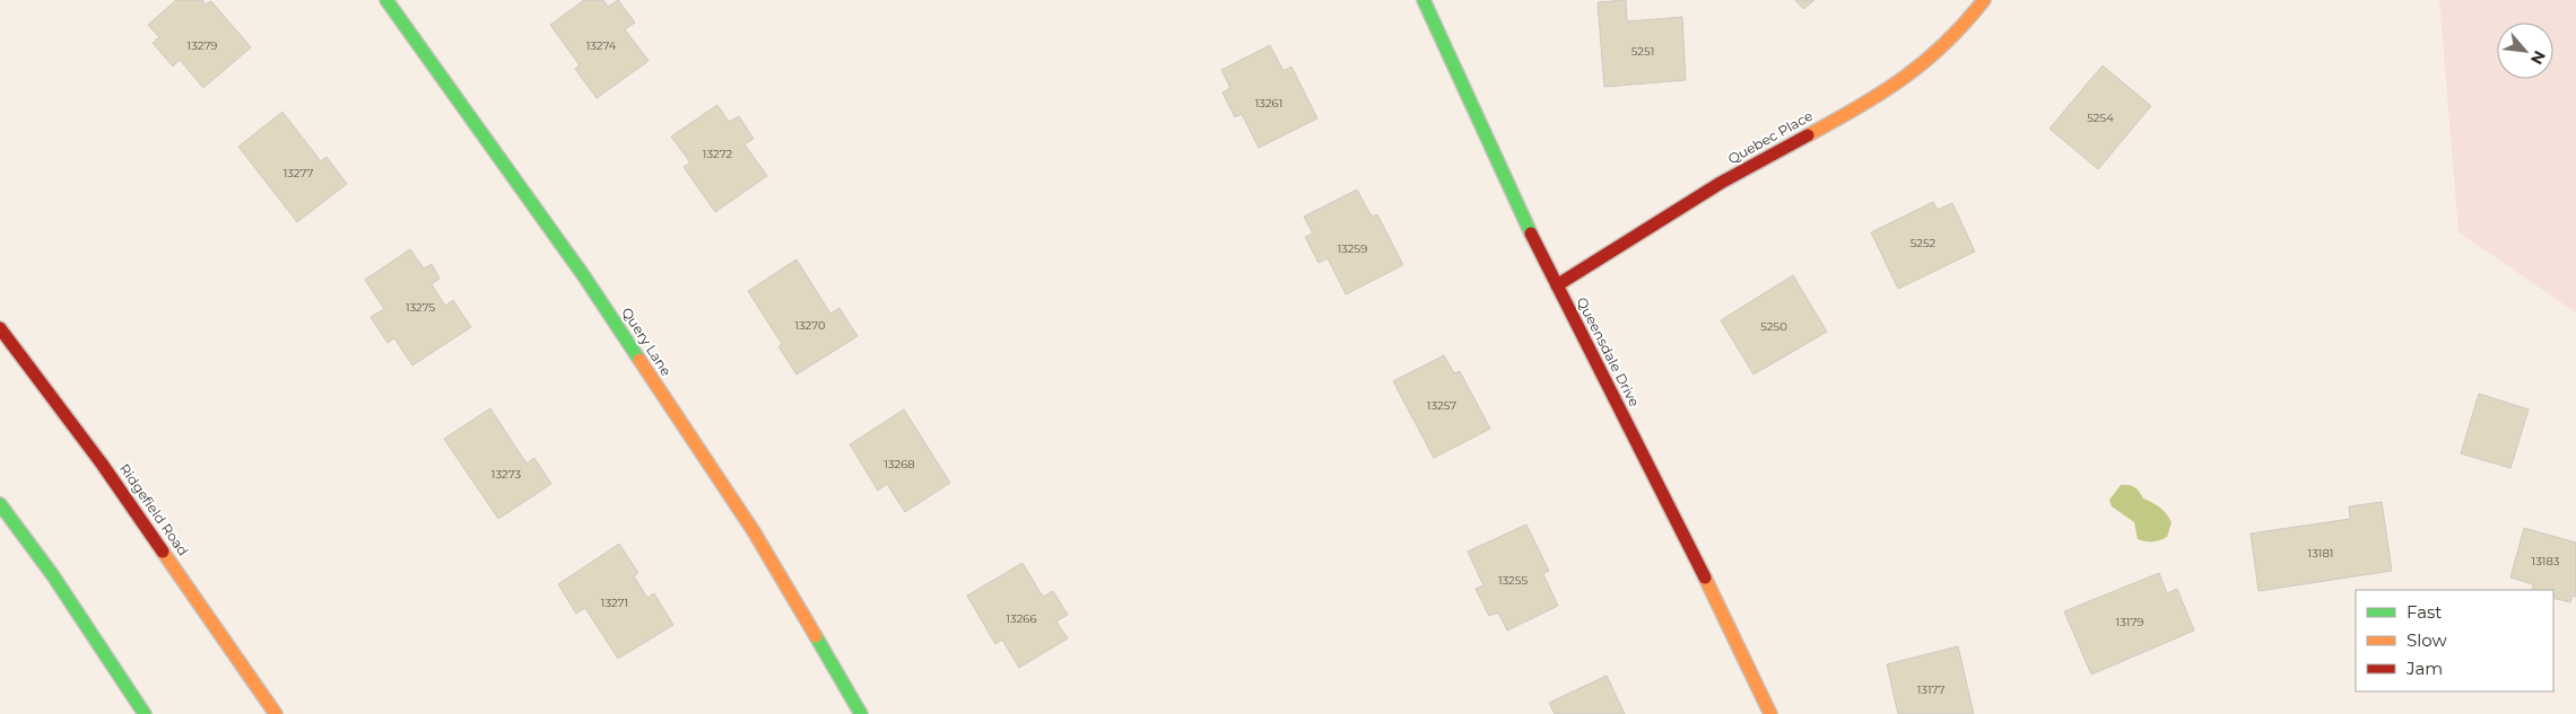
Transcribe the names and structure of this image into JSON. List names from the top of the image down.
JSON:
{
  "streets": {
    "street": [
      "Quebec Place",
      "Query Lane",
      "Queensdale Drive",
      "Ridgefield Road"
    ]
  },
  "crossings": [
    ["Quebec Place", "Queensdale Drive"]
  ],
  "house_numbers": [
    "13279",
    "13274",
    "5251",
    "13261",
    "5254",
    "13272",
    "13277",
    "5252",
    "13259",
    "13275",
    "13270",
    "5250",
    "13257",
    "13268",
    "13273",
    "13181",
    "13183",
    "13255",
    "13271",
    "13266",
    "13179",
    "13177"
  ],
  "legend": ["Fast", "Slow", "Jam"],
  "north": "bottom right"
}
